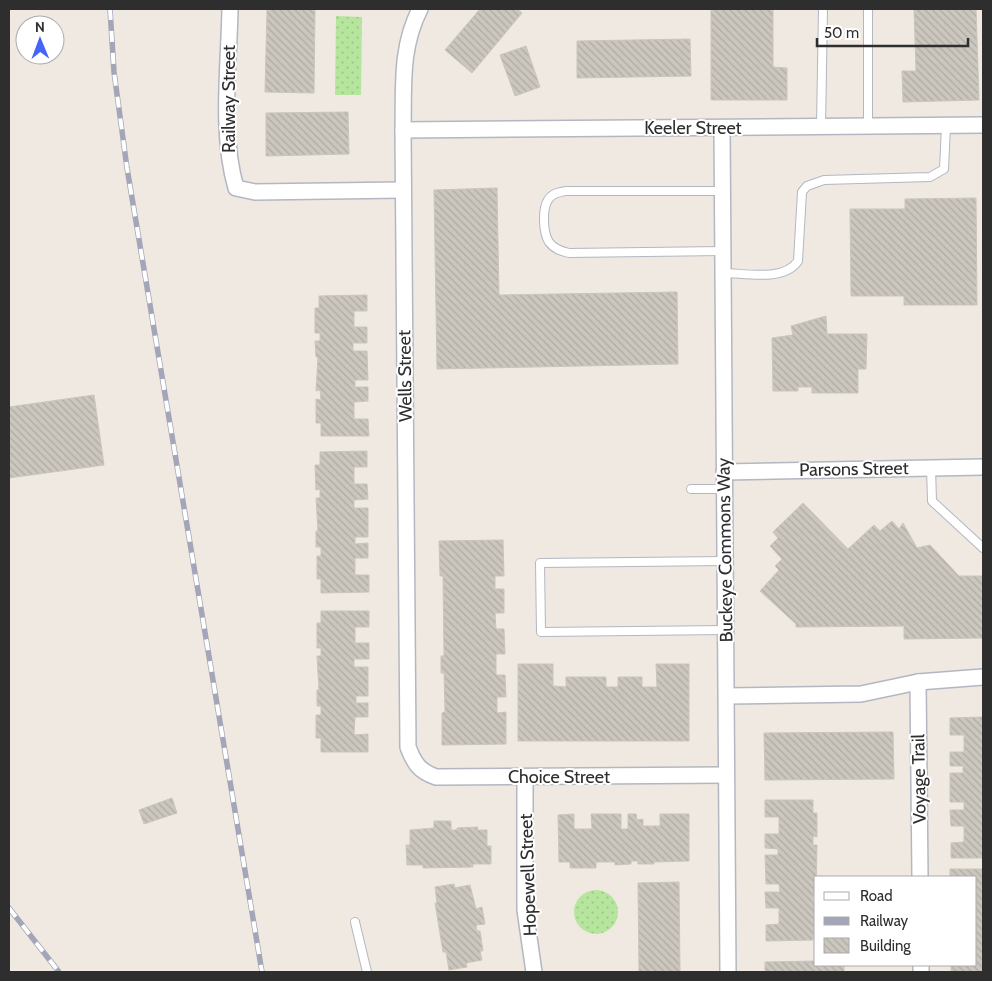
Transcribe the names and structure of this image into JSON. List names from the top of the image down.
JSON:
{
  "streets": {
    "street": [
      "Railway Street",
      "Keeler Street",
      "Wells Street",
      "Parsons Street",
      "Buckeye Commons Way",
      "Choice Street",
      "Voyage Trail",
      "Hopewell Street"
    ]
  },
  "crossings": [
    ["Railway Street", "Wells Street"],
    ["Keeler Street", "Wells Street"],
    ["Keeler Street", "Buckeye Commons Way"],
    ["Wells Street", "Choice Street"],
    ["Parsons Street", "Buckeye Commons Way"],
    ["Buckeye Commons Way", "Choice Street"],
    ["Choice Street", "Hopewell Street"]
  ],
  "legend": ["Road", "Railway", "Building"],
  "scale_bar": "50 m",
  "north": "top"
}
